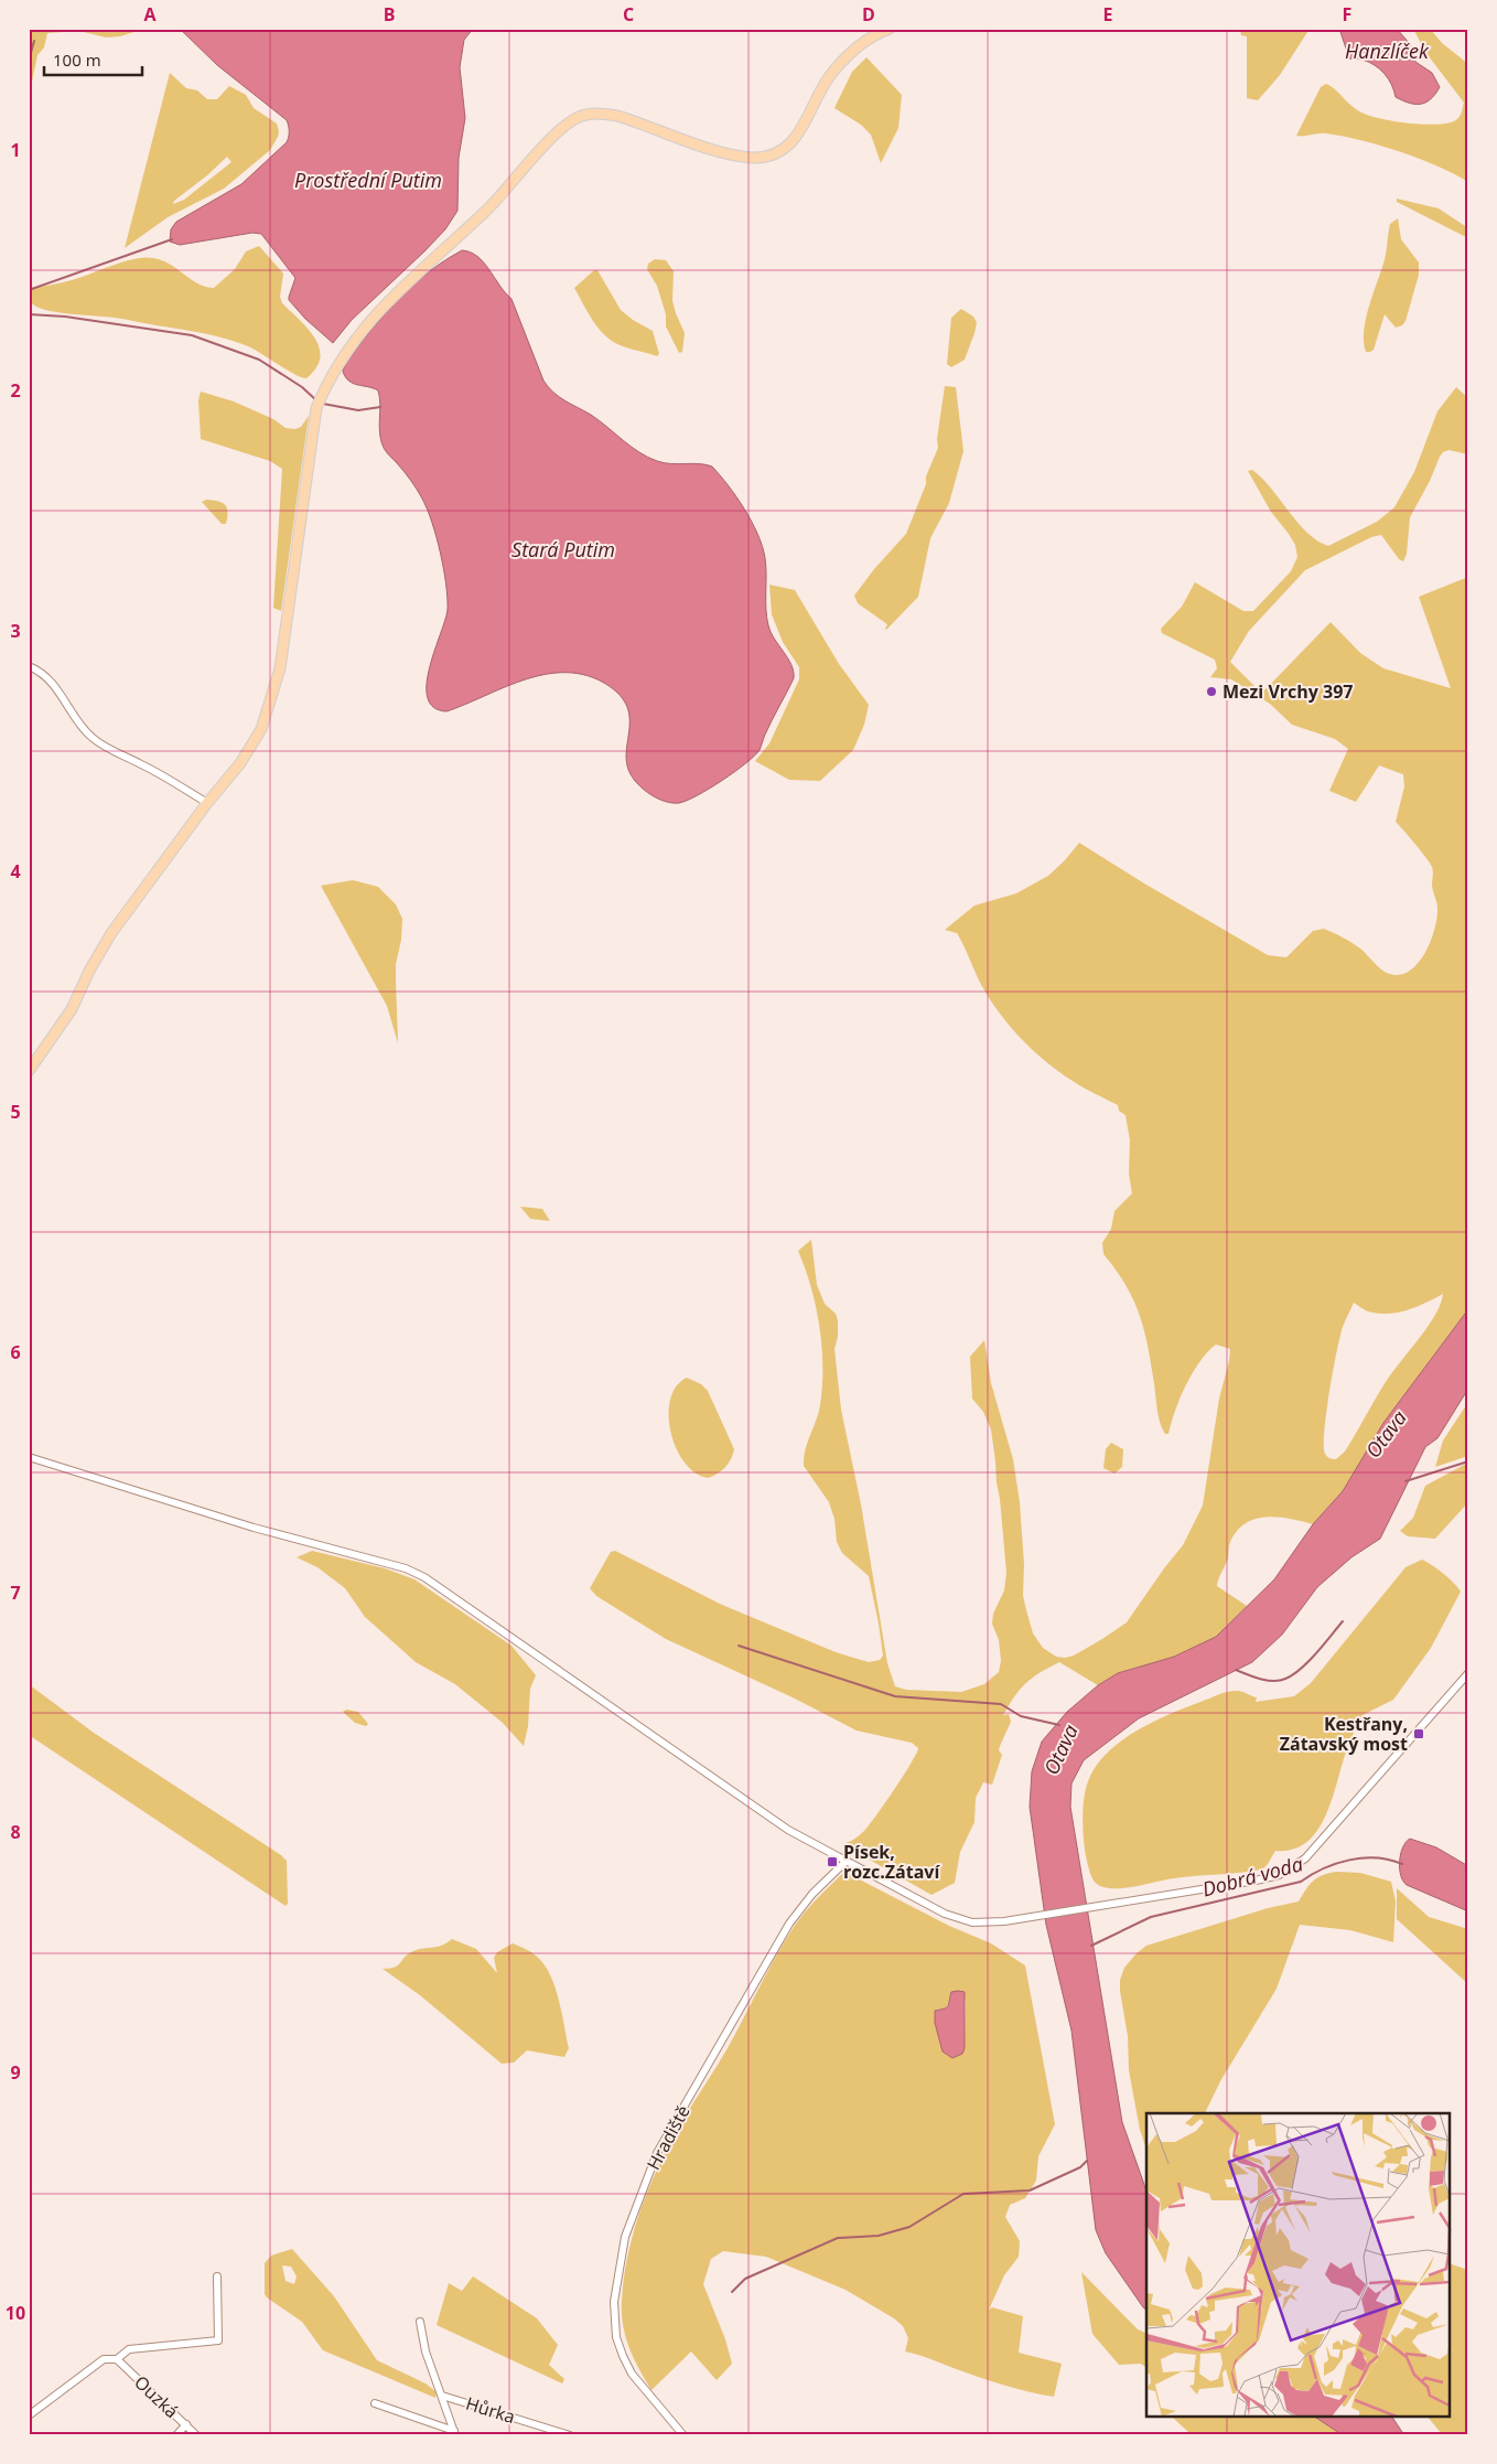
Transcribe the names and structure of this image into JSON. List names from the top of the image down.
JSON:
{
  "streets": {
    "street": ["Hradiště", "Ouzká", "Hůrka"]
  },
  "water": [
    "Hanzlíček",
    "Prostřední Putim",
    "Stará Putim",
    "Otava",
    "Dobrá voda"
  ],
  "places": {
    "other": ["Mezi Vrchy 397"],
    "transit": ["Kestřany, Zátavský most", "Písek, rozc.Zátaví"]
  },
  "scale_bar": "100 m",
  "grid": {
    "columns": [
      "A",
      "B",
      "C",
      "D",
      "E",
      "F"
    ],
    "rows": [
      "1",
      "2",
      "3",
      "4",
      "5",
      "6",
      "7",
      "8",
      "9",
      "10"
    ]
  }
}
